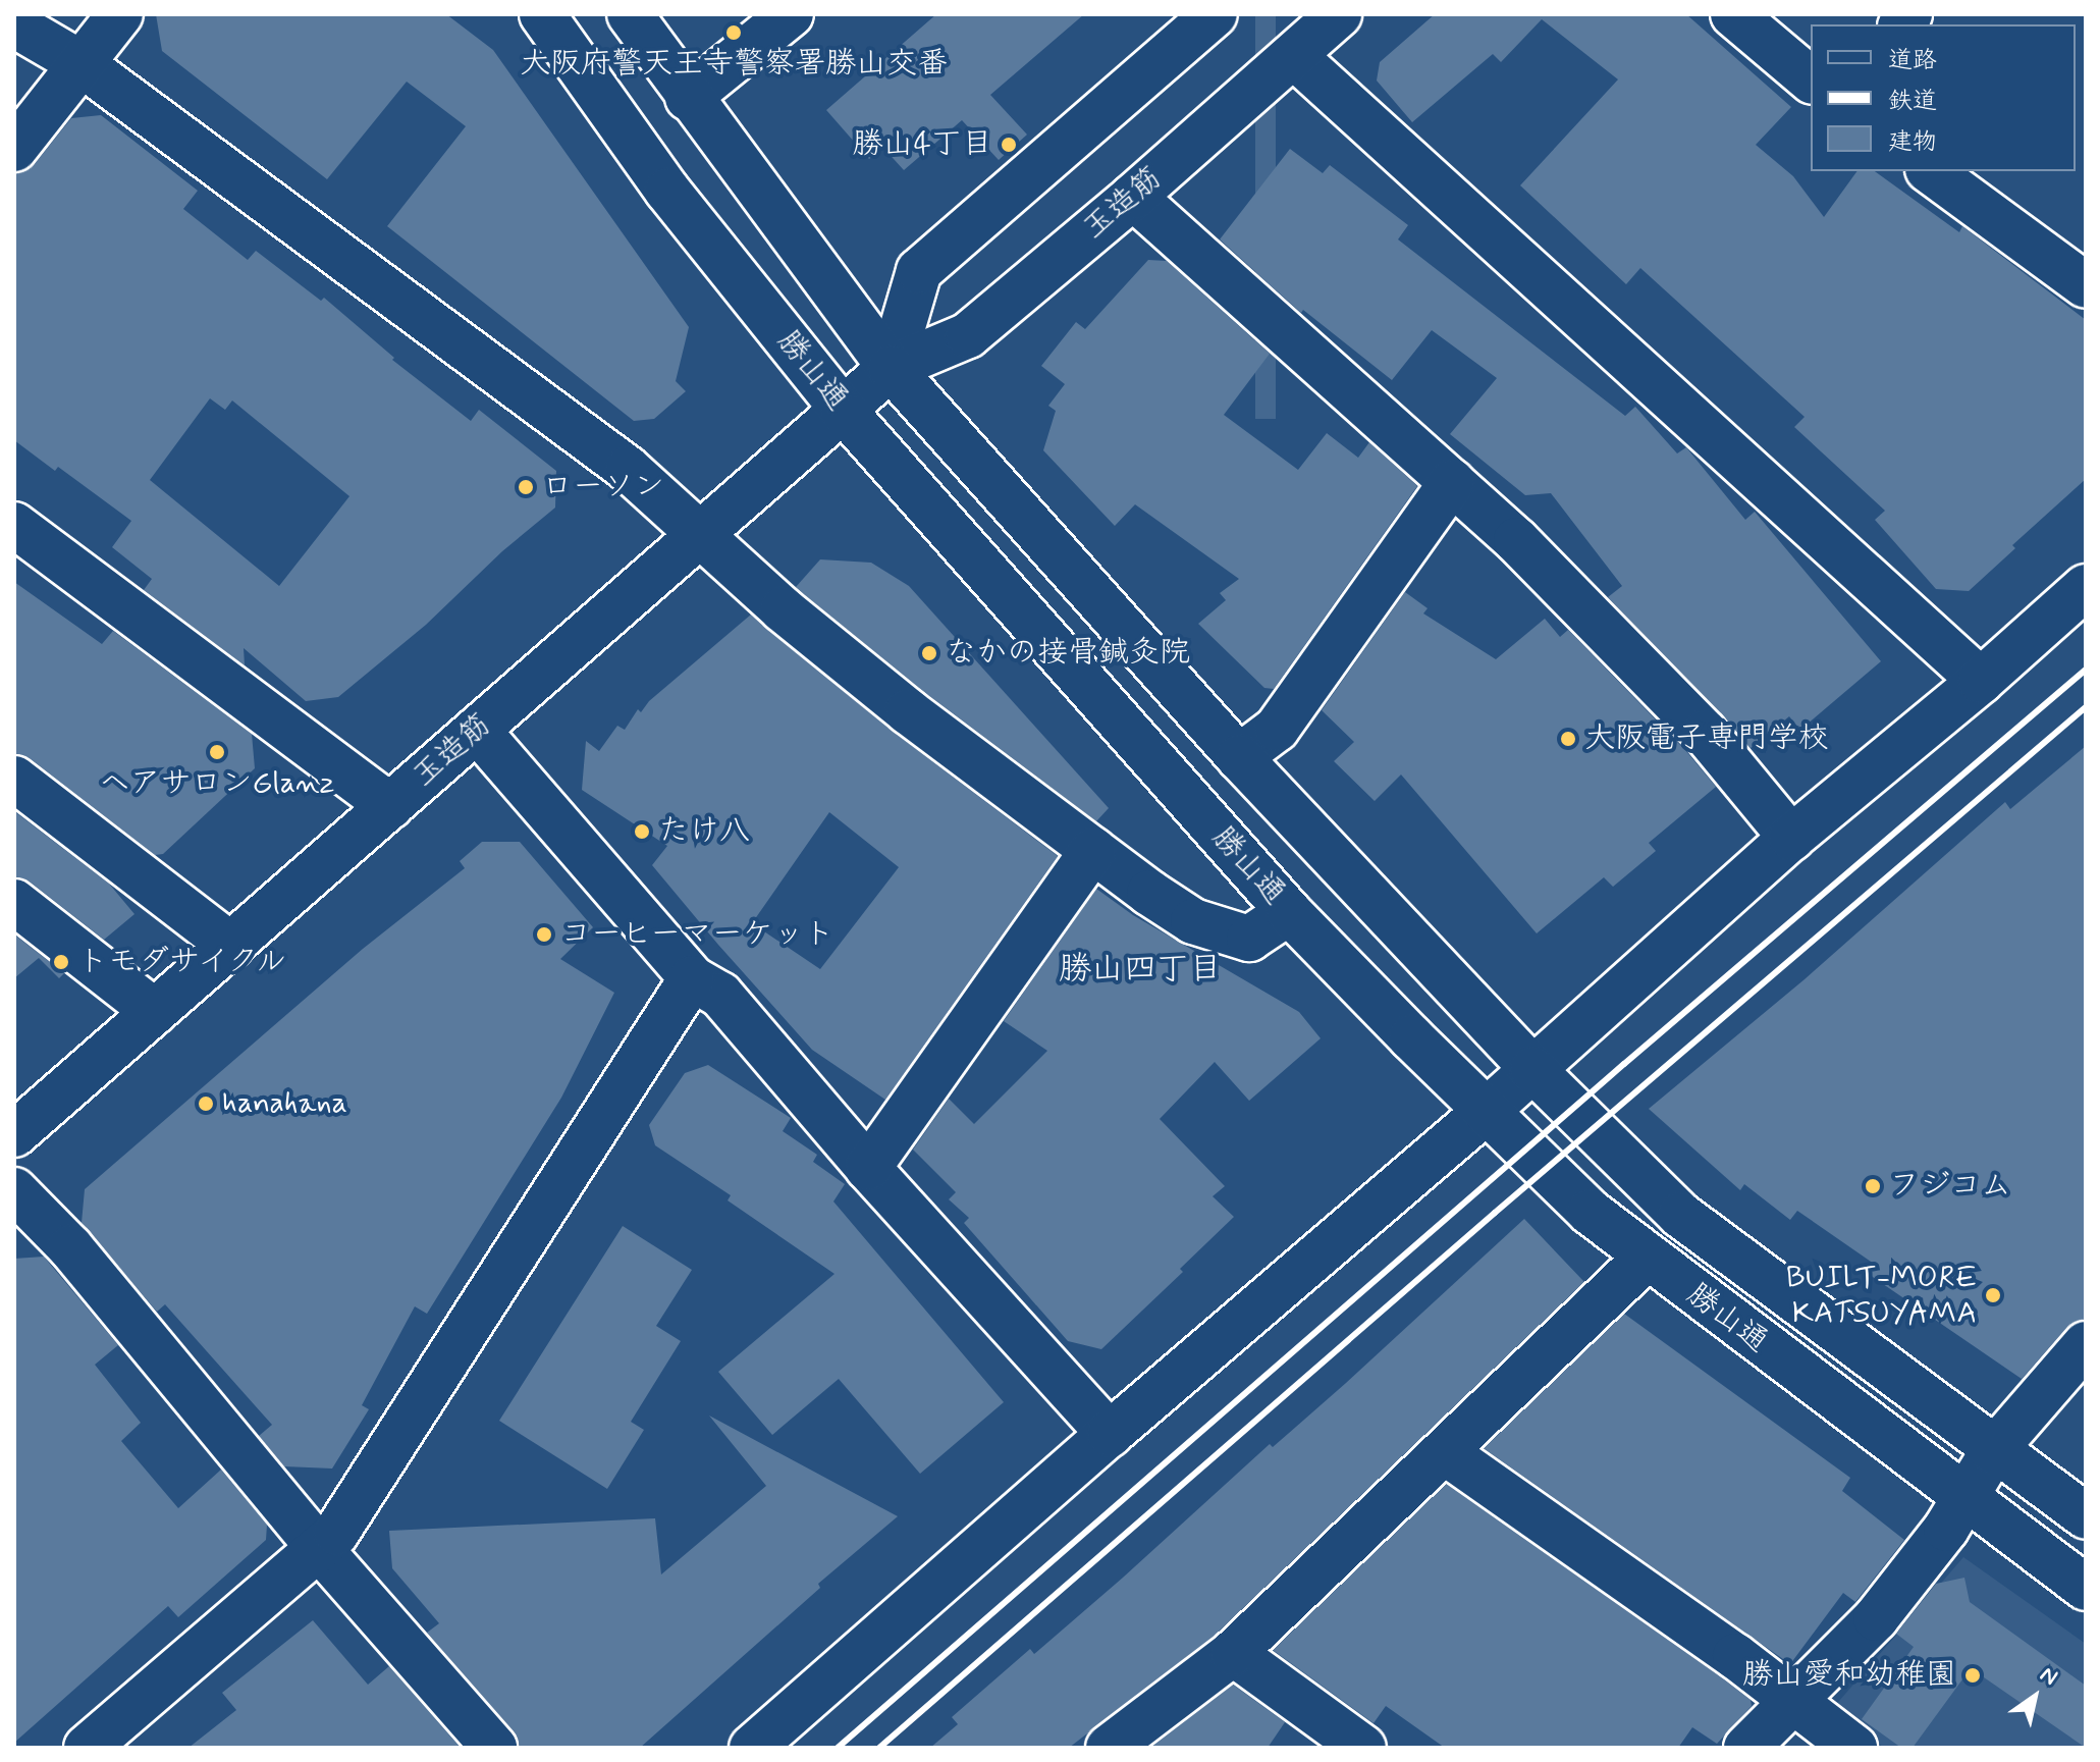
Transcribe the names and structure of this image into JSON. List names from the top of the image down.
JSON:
{
  "streets": {
    "street": ["玉造筋", "勝山通"]
  },
  "crossings": [
    ["玉造筋", "勝山通"]
  ],
  "districts": ["勝山四丁目"],
  "places": [
    "大阪府警天王寺警察署勝山交番",
    "勝山4丁目",
    "ローソン",
    "なかの接骨鍼灸院",
    "大阪電子専門学校",
    "ヘアサロンGlanz",
    "たけ八",
    "コーヒーマーケット",
    "トモダサイクル",
    "hanahana",
    "フジコム",
    "BUILT-MORE KATSUYAMA",
    "勝山愛和幼稚園"
  ],
  "legend": ["道路", "鉄道", "建物"],
  "north": "top right"
}
